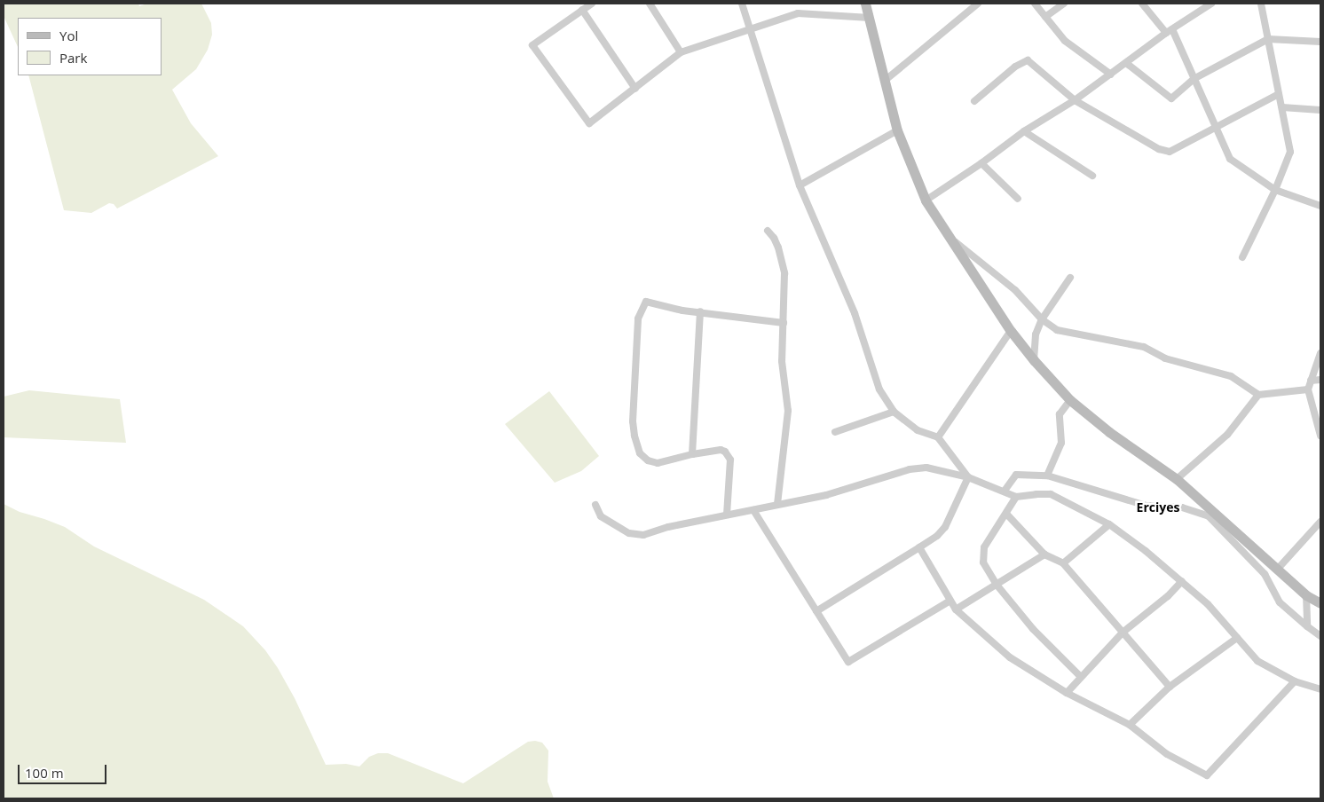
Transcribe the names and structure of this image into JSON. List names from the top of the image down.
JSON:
{
  "districts": ["Erciyes"],
  "legend": ["Yol", "Park"],
  "scale_bar": "100 m"
}
